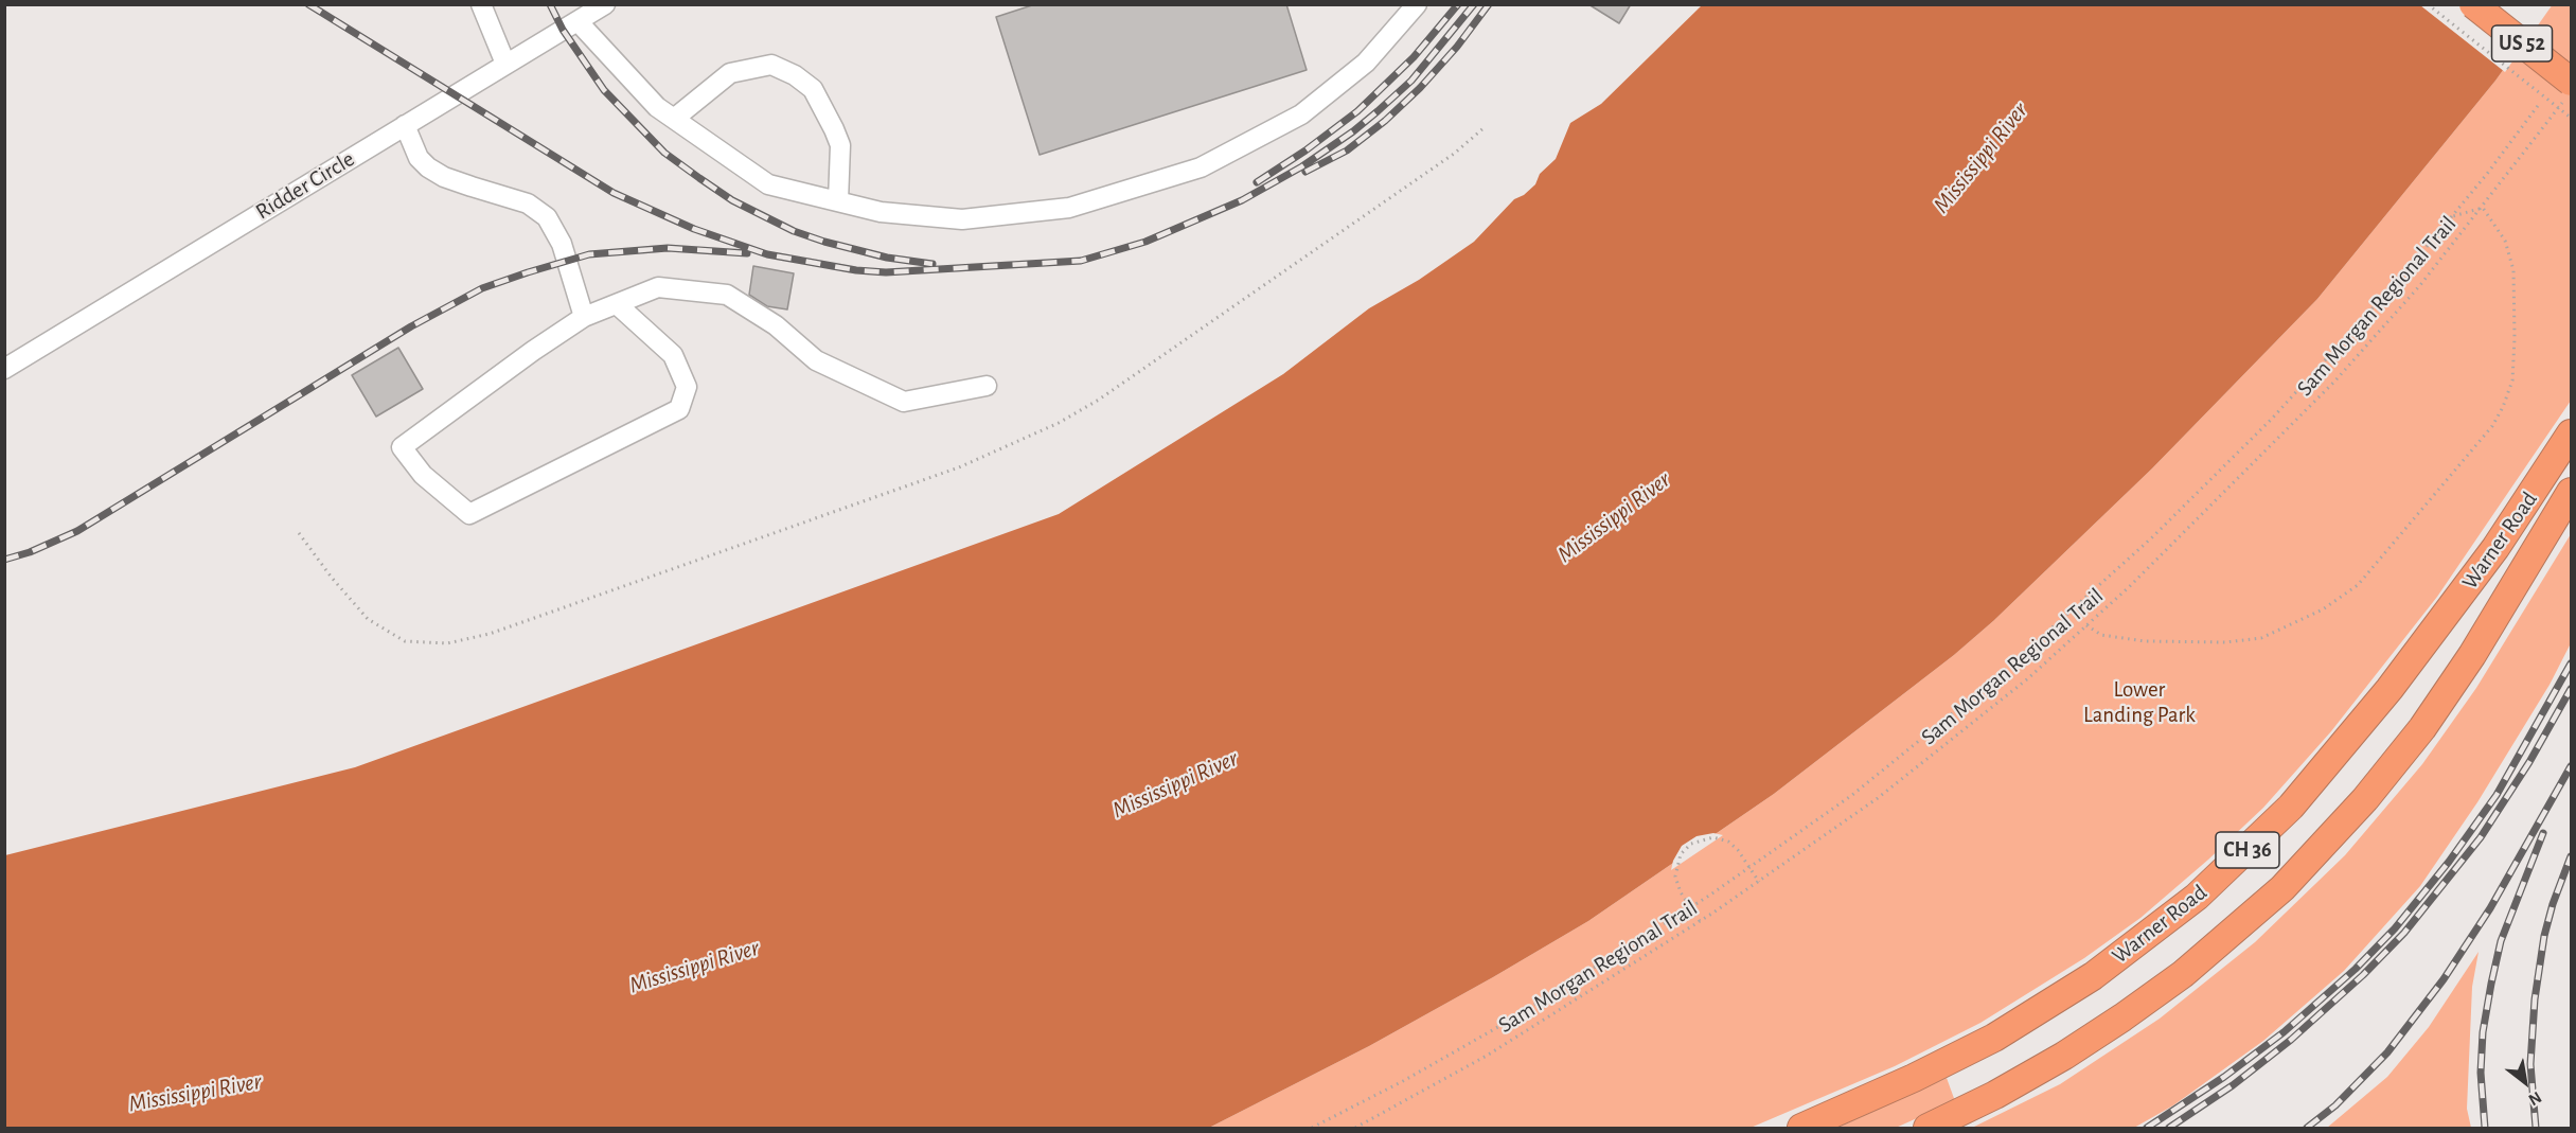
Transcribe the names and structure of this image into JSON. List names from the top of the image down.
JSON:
{
  "streets": {
    "highway": ["US 52", "Warner Road", "CH 36"],
    "street": ["Ridder Circle"],
    "path": ["Sam Morgan Regional Trail"]
  },
  "crossings": [
    ["US 52", "Sam Morgan Regional Trail"]
  ],
  "water": ["Mississippi River"],
  "parks": ["Lower Landing Park"],
  "north": "bottom right"
}
